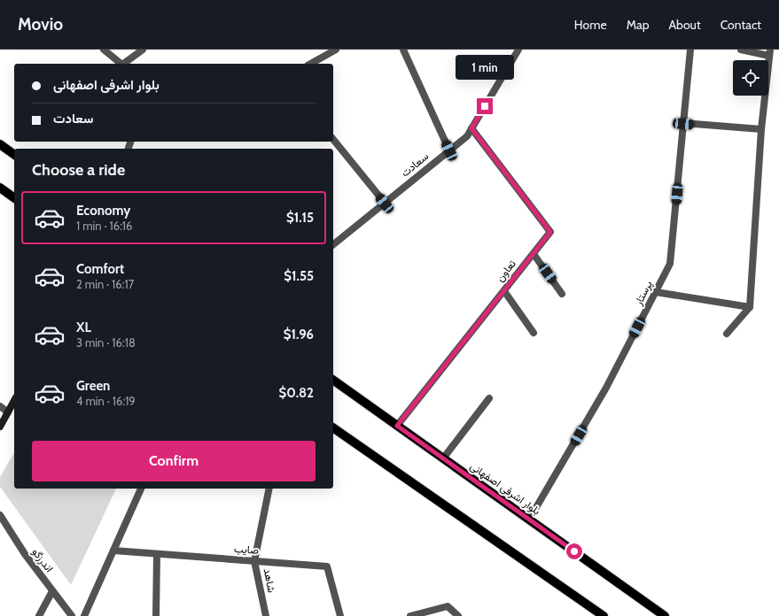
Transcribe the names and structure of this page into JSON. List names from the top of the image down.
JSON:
{
  "streets": {
    "main road": ["بلوار اشرفی اصفهانی"],
    "street": [
      "سعادت",
      "تعاون",
      "پرستار",
      "صایب",
      "اندرزگو",
      "شاهد"
    ]
  },
  "crossings": [
    ["سعادت", "تعاون"],
    ["تعاون", "بلوار اشرفی اصفهانی"],
    ["پرستار", "بلوار اشرفی اصفهانی"],
    ["صایب", "شاهد"]
  ],
  "page": {
    "header": "Movio",
    "nav": [
      "Home",
      "Map",
      "About",
      "Contact"
    ],
    "bubble": "1 min",
    "banner": ["بلوار اشرفی اصفهانی", "سعادت"],
    "heading": "Choose a ride",
    "list": [
      {
        "name": "Economy",
        "note": "1 min · 16:16",
        "value": "$1.15"
      },
      {
        "name": "Comfort",
        "note": "2 min · 16:17",
        "value": "$1.55"
      },
      {
        "name": "XL",
        "note": "3 min · 16:18",
        "value": "$1.96"
      },
      {
        "name": "Green",
        "note": "4 min · 16:19",
        "value": "$0.82"
      }
    ],
    "buttons": "Confirm"
  }
}
